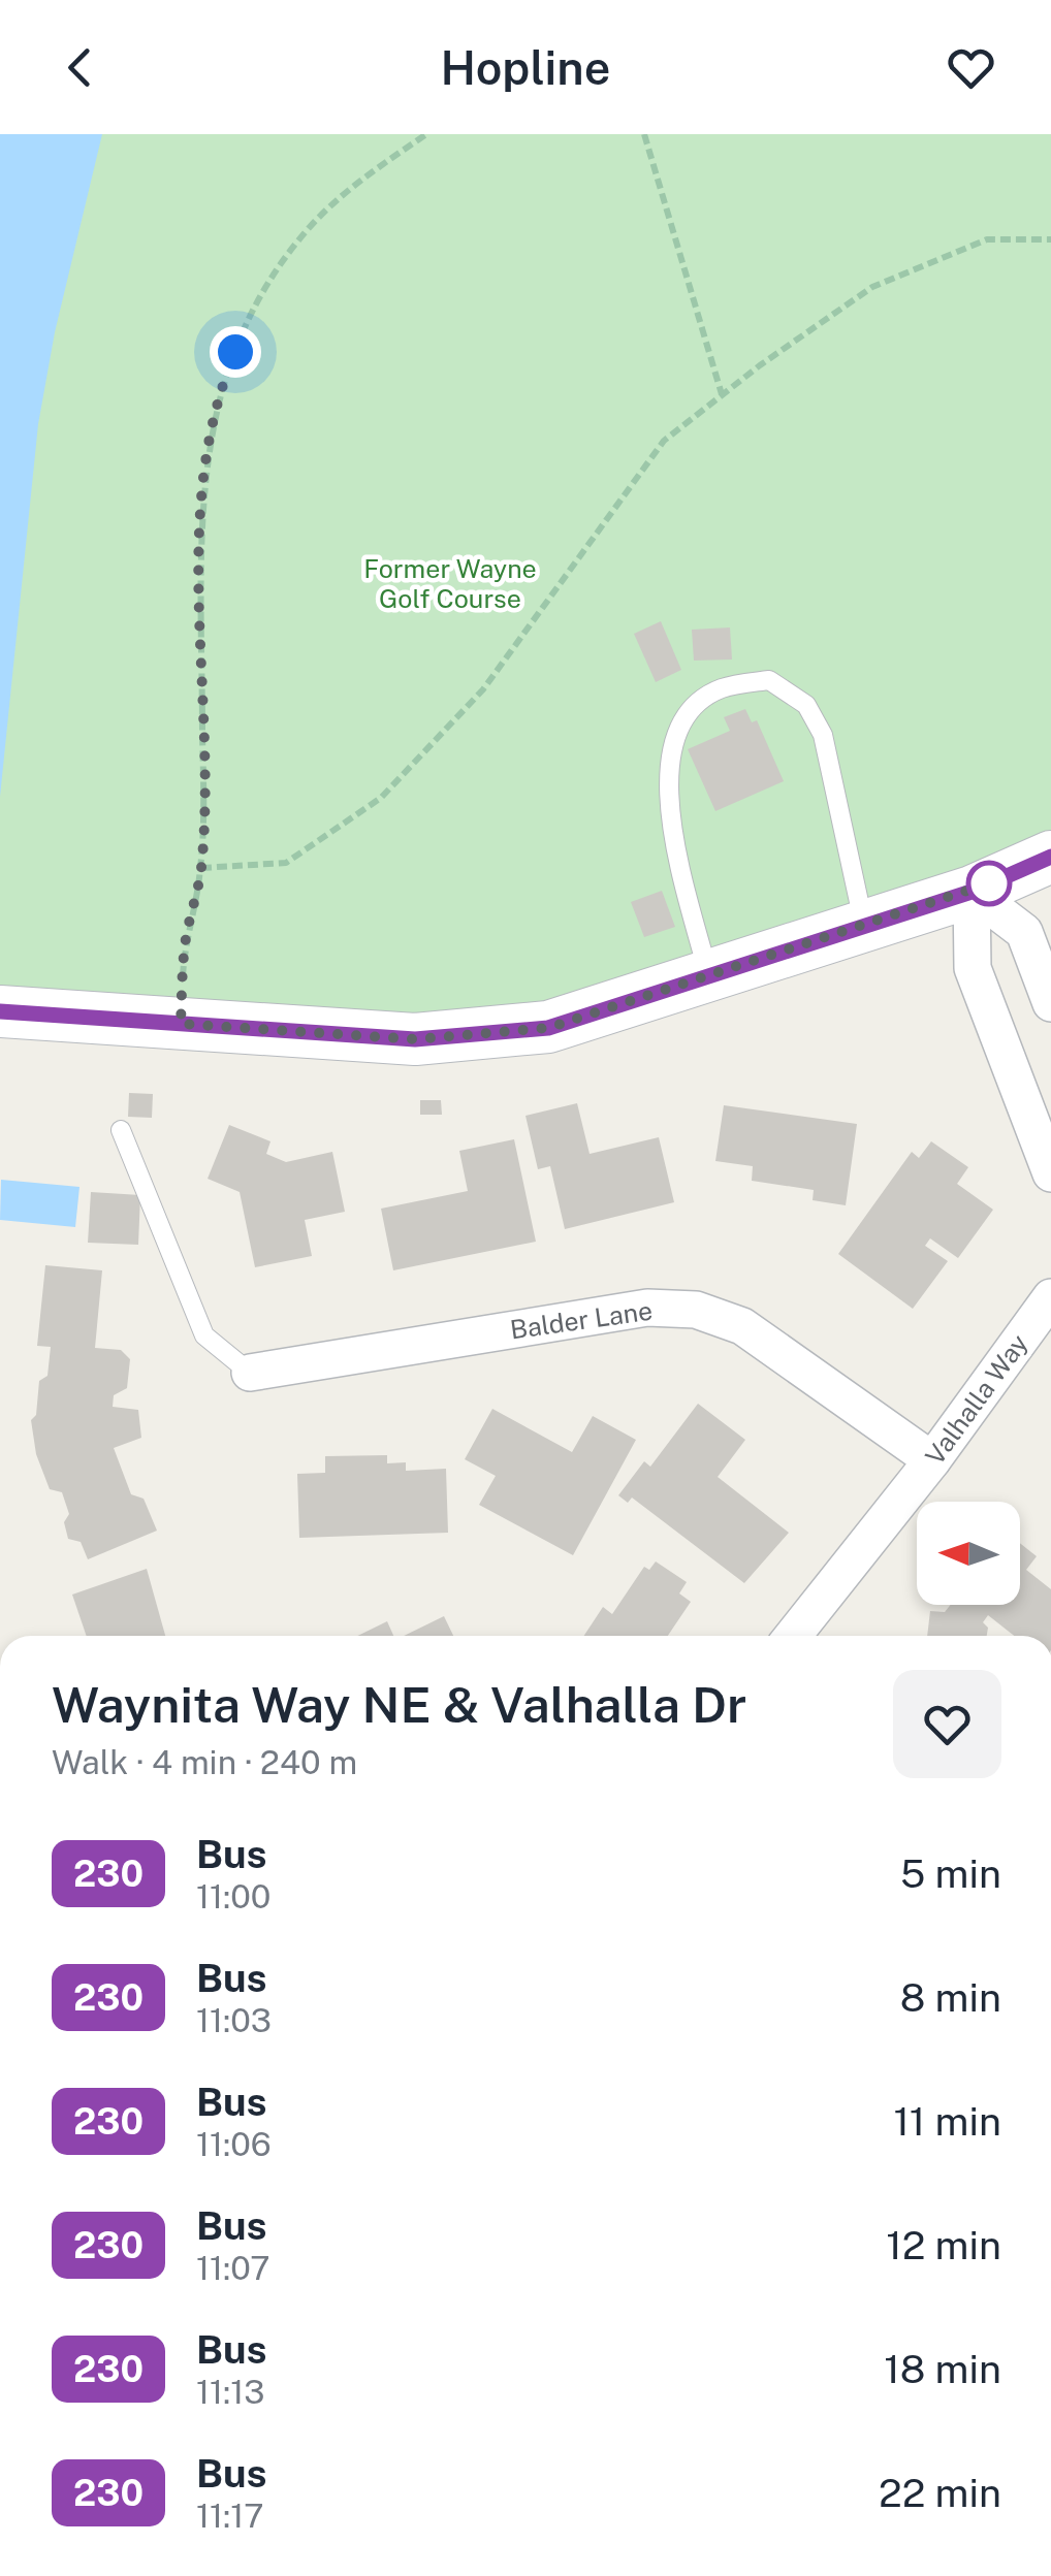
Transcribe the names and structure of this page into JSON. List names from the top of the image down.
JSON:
{
  "streets": {
    "street": ["Balder Lane", "Valhalla Way"]
  },
  "crossings": [
    ["Balder Lane", "Valhalla Way"]
  ],
  "parks": ["Former Wayne Golf Course"],
  "lines": ["bus line 230"],
  "north": "left",
  "page": {
    "header": "Hopline",
    "heading": ["Waynita Way NE & Valhalla Dr", "Walk · 4 min · 240 m"],
    "list": [
      {
        "mark": "230",
        "name": "Bus",
        "note": "11:00",
        "value": "5 min"
      },
      {
        "mark": "230",
        "name": "Bus",
        "note": "11:03",
        "value": "8 min"
      },
      {
        "mark": "230",
        "name": "Bus",
        "note": "11:06",
        "value": "11 min"
      },
      {
        "mark": "230",
        "name": "Bus",
        "note": "11:07",
        "value": "12 min"
      },
      {
        "mark": "230",
        "name": "Bus",
        "note": "11:13",
        "value": "18 min"
      },
      {
        "mark": "230",
        "name": "Bus",
        "note": "11:17",
        "value": "22 min"
      }
    ]
  }
}
